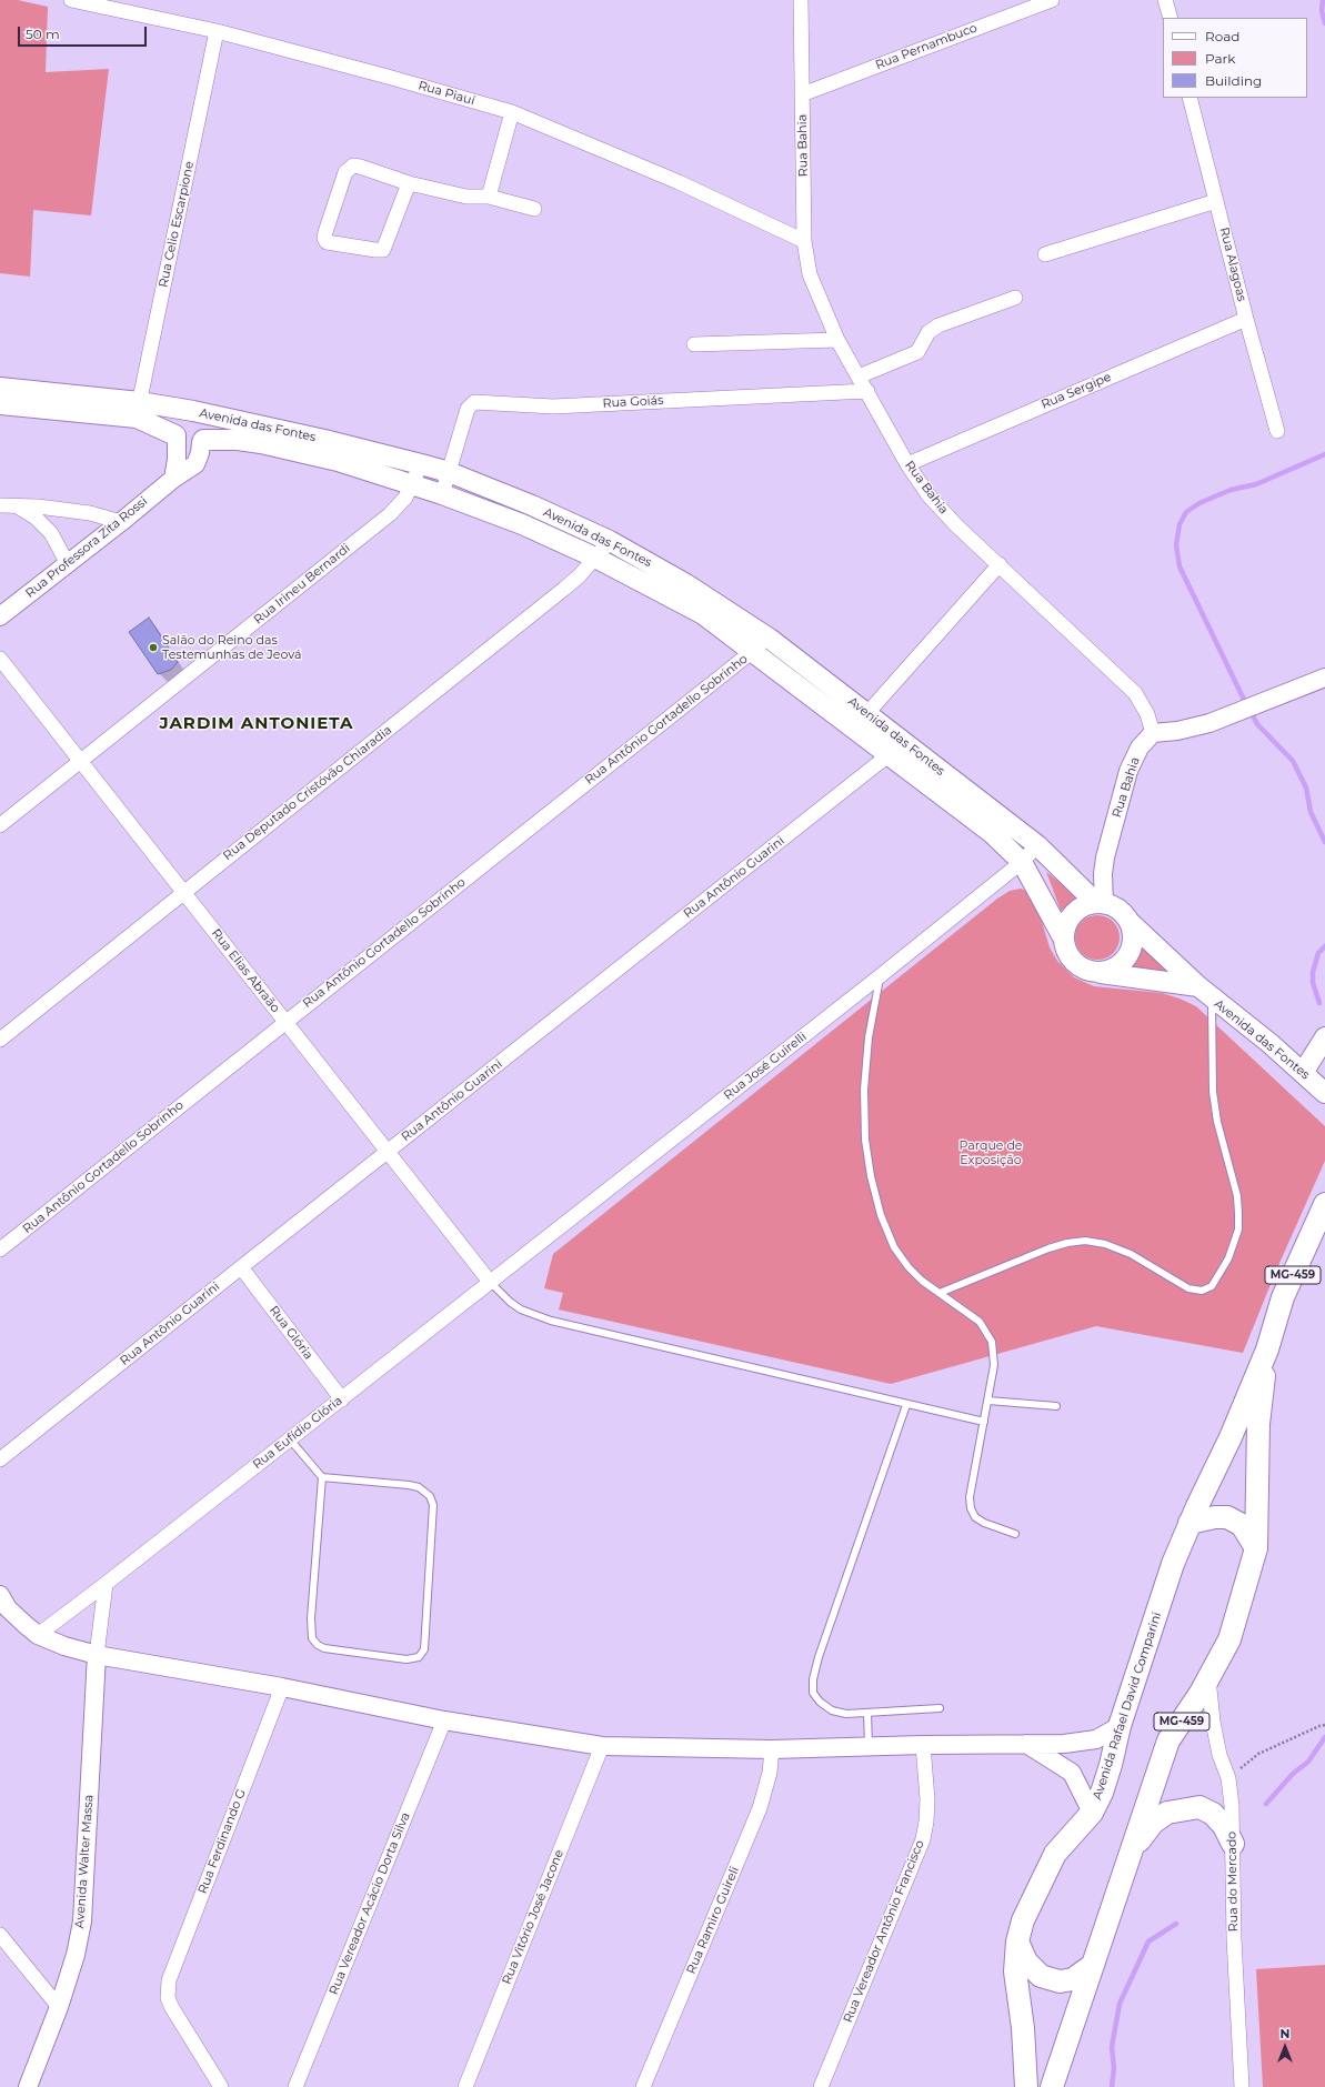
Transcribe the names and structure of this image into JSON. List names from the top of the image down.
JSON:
{
  "streets": {
    "main road": ["Avenida das Fontes", "MG-459", "Avenida Rafael David Comparini"],
    "street": [
      "Rua Pernambuco",
      "Rua Piauí",
      "Rua Bahia",
      "Rua Celio Escarpione",
      "Rua Alagoas",
      "Rua Sergipe",
      "Rua Goiás",
      "Rua Professora Zita Rossi",
      "Rua Irineu Bernardi",
      "Rua Antônio Gortadello Sobrinho",
      "Rua Deputado Cristóvão Chiaradia",
      "Rua Antônio Guarini",
      "Rua Elias Abraão",
      "Rua José Guirelli",
      "Rua Glória",
      "Rua Eufídio Glória",
      "Rua Ferdinando G",
      "Avenida Walter Massa",
      "Rua do Mercado",
      "Rua Vereador Acácio Dorta Silva",
      "Rua Vitório José Jacone",
      "Rua Ramiro Guireli",
      "Rua Vereador Antônio Francisco"
    ]
  },
  "crossings": [
    ["Rua Pernambuco", "Rua Bahia"],
    ["Rua Piauí", "Rua Bahia"],
    ["Rua Piauí", "Rua Celio Escarpione"],
    ["Rua Bahia", "Rua Sergipe"],
    ["Rua Bahia", "Rua Goiás"],
    ["Rua Bahia", "Avenida das Fontes"],
    ["Rua Celio Escarpione", "Avenida das Fontes"],
    ["Rua Alagoas", "Rua Sergipe"],
    ["Rua Goiás", "Avenida das Fontes"],
    ["Avenida das Fontes", "Rua Professora Zita Rossi"],
    ["Avenida das Fontes", "Rua Irineu Bernardi"],
    ["Avenida das Fontes", "Rua Antônio Gortadello Sobrinho"],
    ["Avenida das Fontes", "Rua Deputado Cristóvão Chiaradia"],
    ["Avenida das Fontes", "Rua Antônio Guarini"],
    ["Avenida das Fontes", "Rua José Guirelli"],
    ["Rua Irineu Bernardi", "Rua Elias Abraão"],
    ["Rua Antônio Gortadello Sobrinho", "Rua Elias Abraão"],
    ["Rua Deputado Cristóvão Chiaradia", "Rua Elias Abraão"],
    ["Rua Antônio Guarini", "Rua Elias Abraão"],
    ["Rua Antônio Guarini", "Rua Glória"],
    ["Rua Elias Abraão", "Rua José Guirelli"],
    ["Rua Elias Abraão", "Rua Eufídio Glória"],
    ["Rua José Guirelli", "Rua Eufídio Glória"],
    ["Rua Glória", "Rua Eufídio Glória"],
    ["Avenida Rafael David Comparini", "Rua do Mercado"]
  ],
  "districts": ["JARDIM ANTONIETA"],
  "parks": ["Parque de Exposição"],
  "places": ["Salão do Reino das Testemunhas de Jeová"],
  "legend": ["Road", "Park", "Building"],
  "scale_bar": "50 m",
  "north": "top"
}
